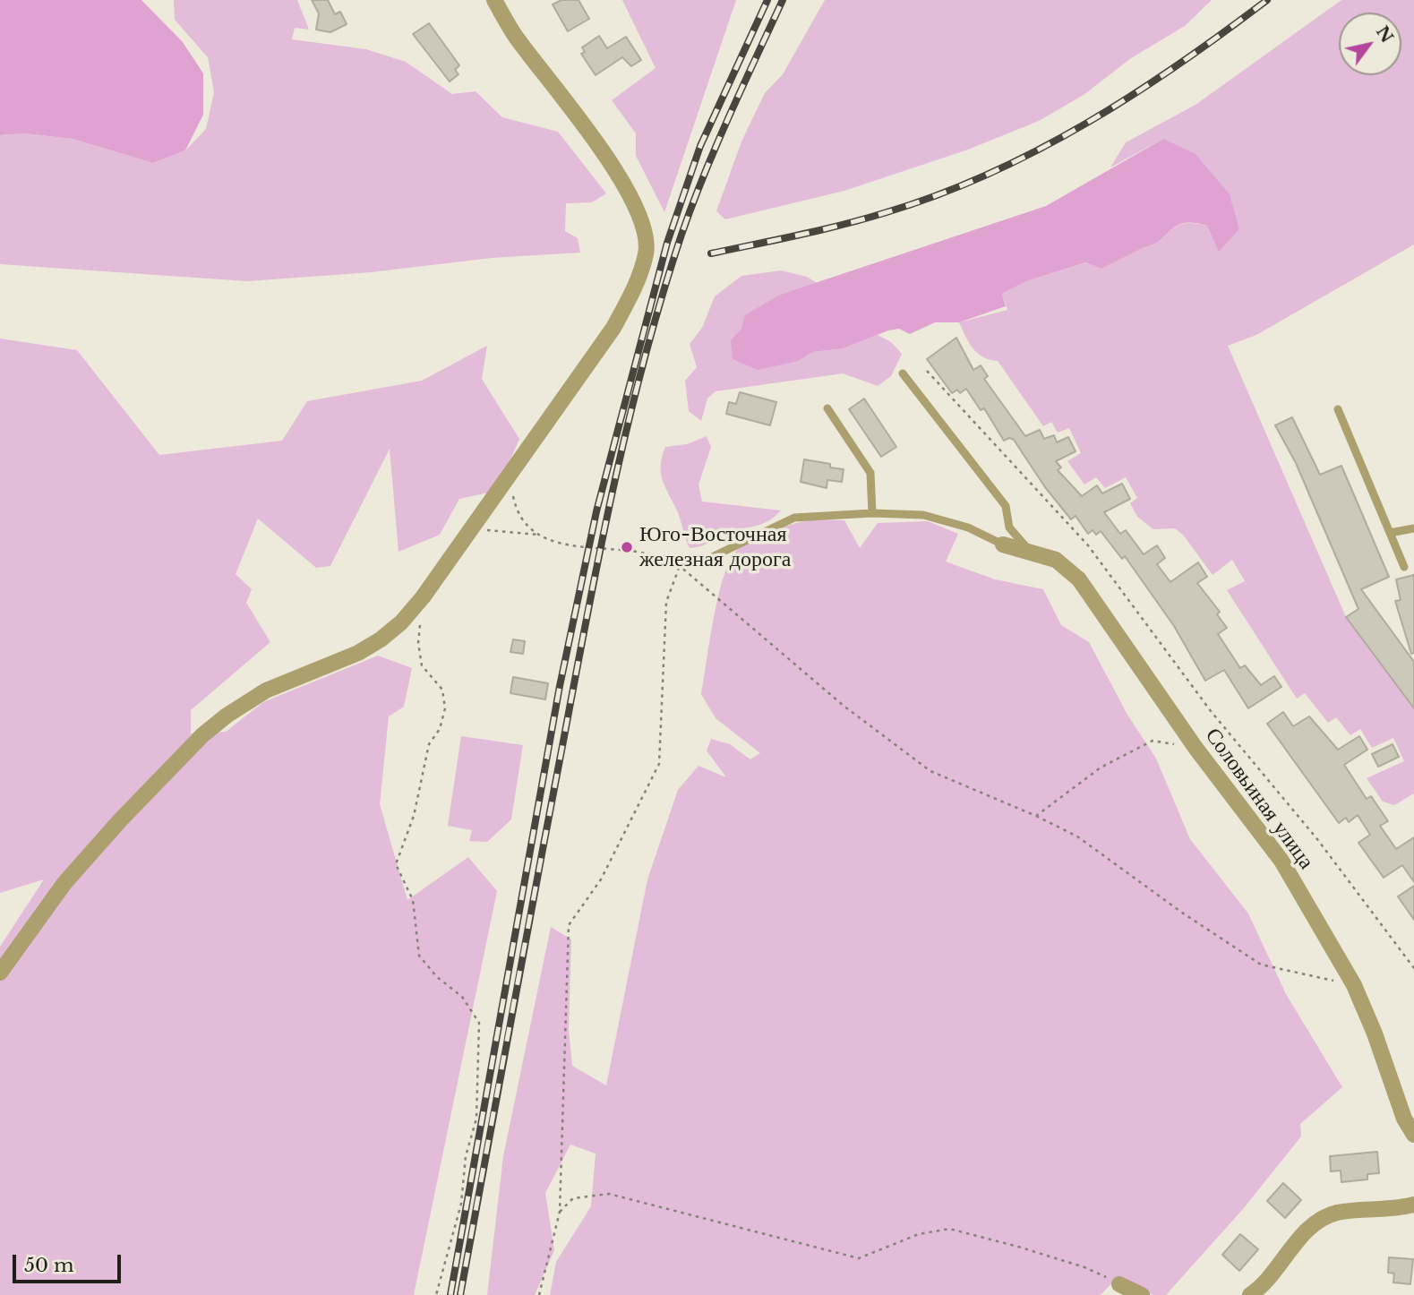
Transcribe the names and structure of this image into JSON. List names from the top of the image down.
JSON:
{
  "streets": {
    "street": ["Соловьиная улица"]
  },
  "places": ["Юго-Восточная железная дорога"],
  "scale_bar": "50 m",
  "north": "top right"
}
